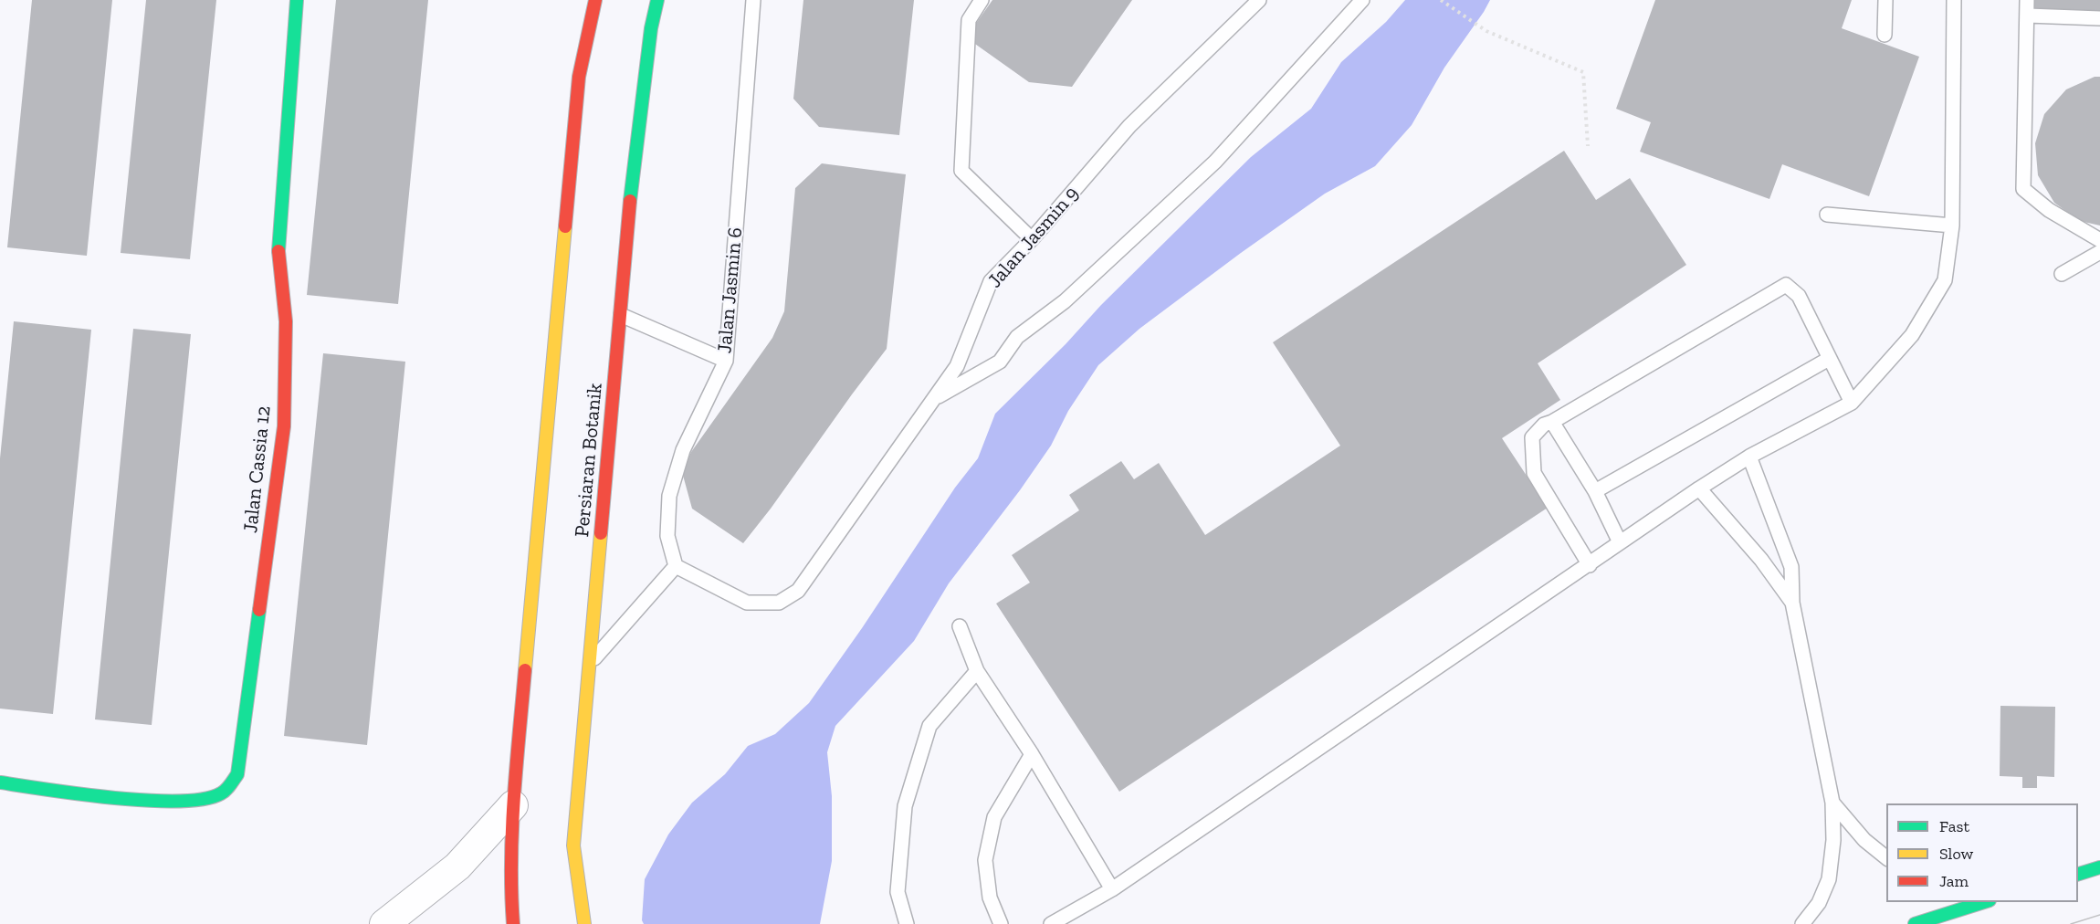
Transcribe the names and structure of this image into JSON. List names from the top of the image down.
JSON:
{
  "streets": {
    "main road": ["Persiaran Botanik", "Jalan Cassia 12"],
    "lane": ["Jalan Jasmin 9", "Jalan Jasmin 6"]
  },
  "crossings": [
    ["Jalan Jasmin 9", "Jalan Jasmin 6"]
  ],
  "legend": ["Fast", "Slow", "Jam"]
}
